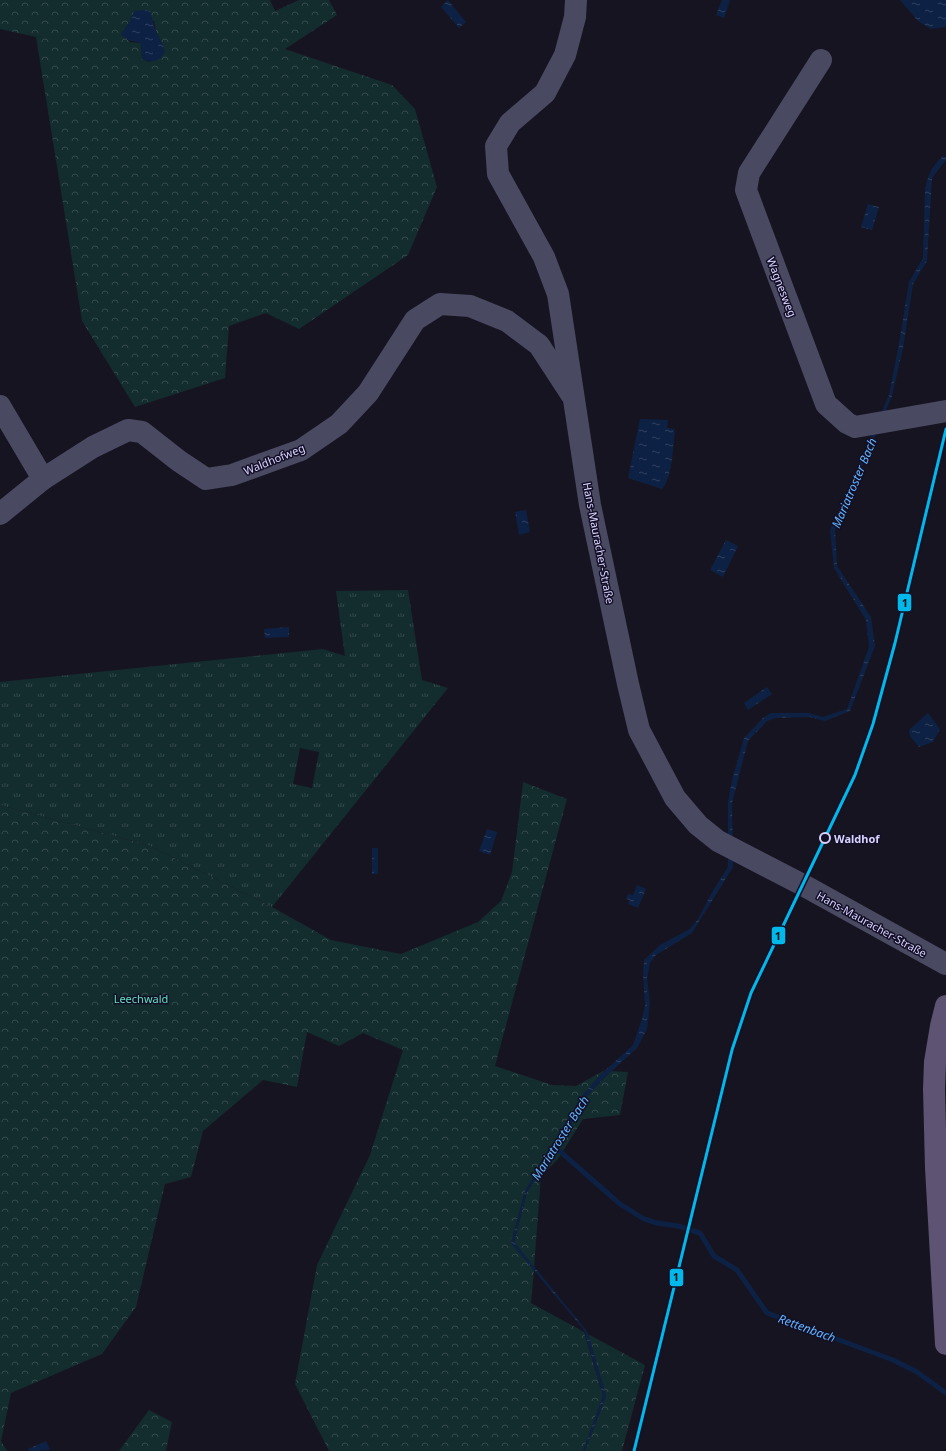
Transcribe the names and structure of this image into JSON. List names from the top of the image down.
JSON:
{
  "streets": {
    "street": ["Wagnesweg", "Waldhofweg", "Hans-Mauracher-Straße"]
  },
  "crossings": [
    ["Waldhofweg", "Hans-Mauracher-Straße"]
  ],
  "water": ["Mariatroster Bach", "Rettenbach"],
  "parks": ["Leechwald"],
  "places": ["Waldhof"],
  "lines": ["transit line 1"]
}
